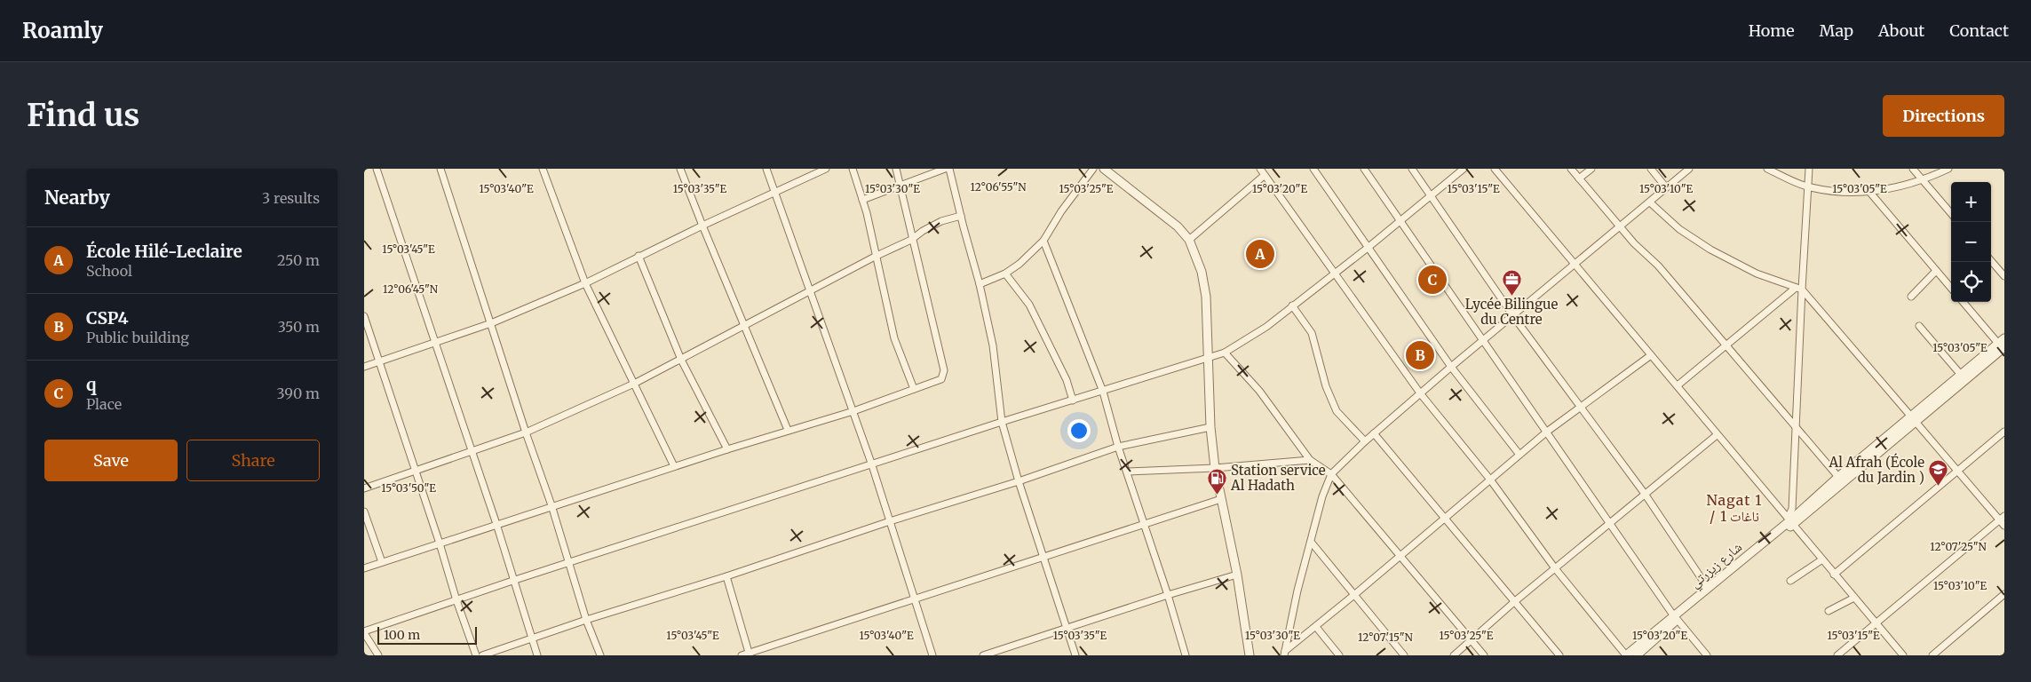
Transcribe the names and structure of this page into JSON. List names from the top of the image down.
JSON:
{
  "streets": {
    "street": ["شارع زيزرتي"]
  },
  "districts": ["Nagat 1 / ناغات 1"],
  "places": {
    "office": ["Lycée Bilingue du Centre"],
    "school or university": ["Al Afrah (École du Jardin )"],
    "fuel station": ["Station service Al Hadath"]
  },
  "scale_bar": "100 m",
  "page": {
    "header": "Roamly",
    "nav": [
      "Home",
      "Map",
      "About",
      "Contact"
    ],
    "buttons": [
      "Directions",
      ["Save", "Share"]
    ],
    "title": "Find us",
    "heading": ["Nearby", "3 results"],
    "map_buttons": ["+", "−"],
    "list": [
      {
        "mark": "A",
        "name": "École Hilé-Leclaire",
        "note": "School",
        "value": "250 m"
      },
      {
        "mark": "B",
        "name": "CSP4",
        "note": "Public building",
        "value": "350 m"
      },
      {
        "mark": "C",
        "name": "q",
        "note": "Place",
        "value": "390 m"
      }
    ],
    "pins": ["A", "C", "B"],
    "scale": "100 m"
  },
  "coordinates": [
    "12°06'55\"N",
    "15°03'40\"E",
    "15°03'35\"E",
    "15°03'30\"E",
    "15°03'25\"E",
    "15°03'20\"E",
    "15°03'15\"E",
    "15°03'10\"E",
    "15°03'05\"E",
    "15°03'45\"E",
    "12°06'45\"N",
    "15°03'50\"E",
    "12°07'25\"N",
    "12°07'15\"N"
  ]
}
